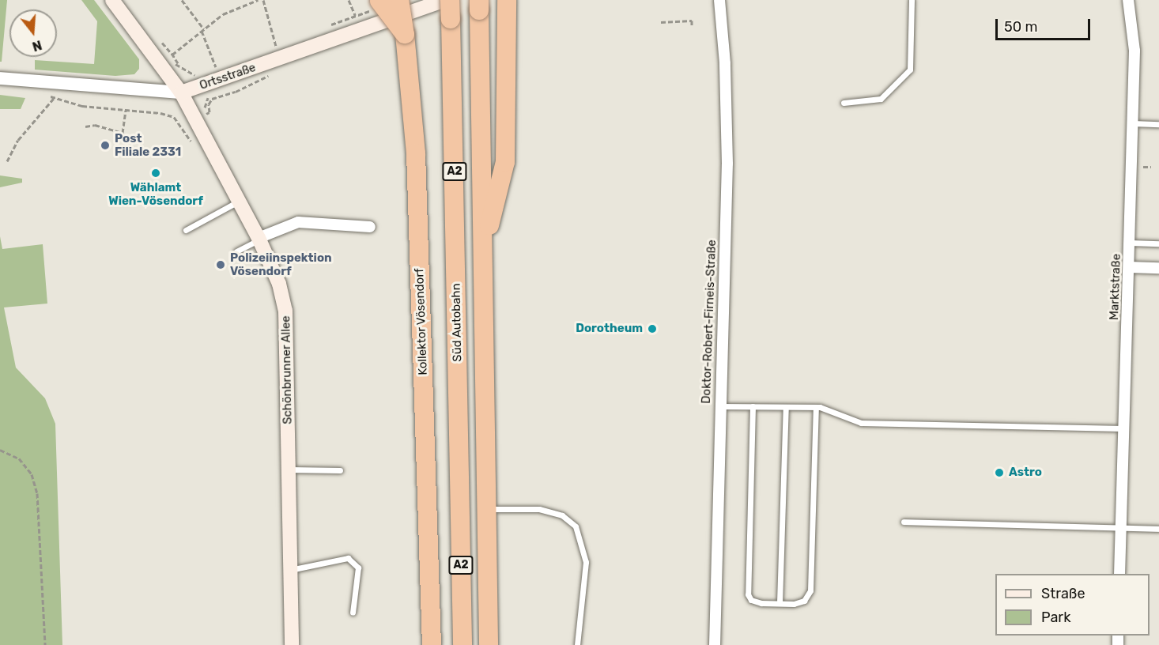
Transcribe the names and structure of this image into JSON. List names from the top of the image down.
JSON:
{
  "streets": {
    "highway": ["A2", "Kollektor Vösendorf", "Süd Autobahn"],
    "main road": ["Ortsstraße", "Schönbrunner Allee"],
    "street": ["Marktstraße", "Doktor-Robert-Firneis-Straße"]
  },
  "crossings": [
    ["Ortsstraße", "Schönbrunner Allee"]
  ],
  "places": [
    "Post Filiale 2331",
    "Wählamt Wien-Vösendorf",
    "Polizeiinspektion Vösendorf",
    "Dorotheum",
    "Astro"
  ],
  "legend": ["Straße", "Park"],
  "scale_bar": "50 m",
  "north": "bottom"
}
